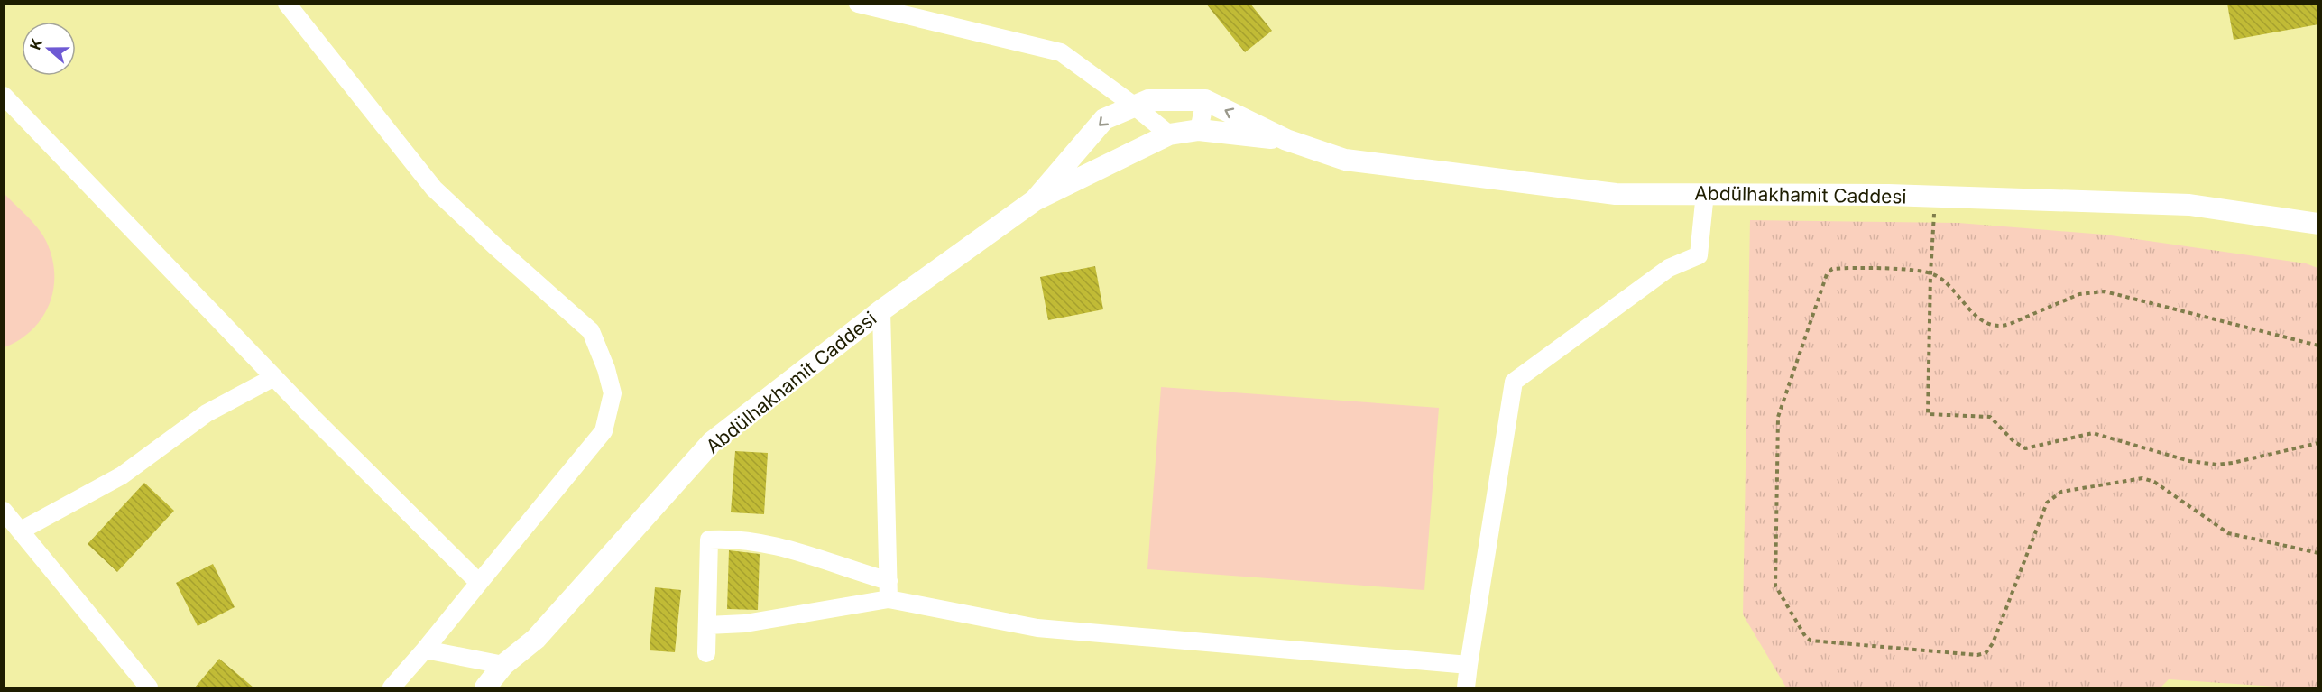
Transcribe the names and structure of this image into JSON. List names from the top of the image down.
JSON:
{
  "streets": {
    "main road": ["Abdülhakhamit Caddesi"]
  },
  "north": "left"
}
